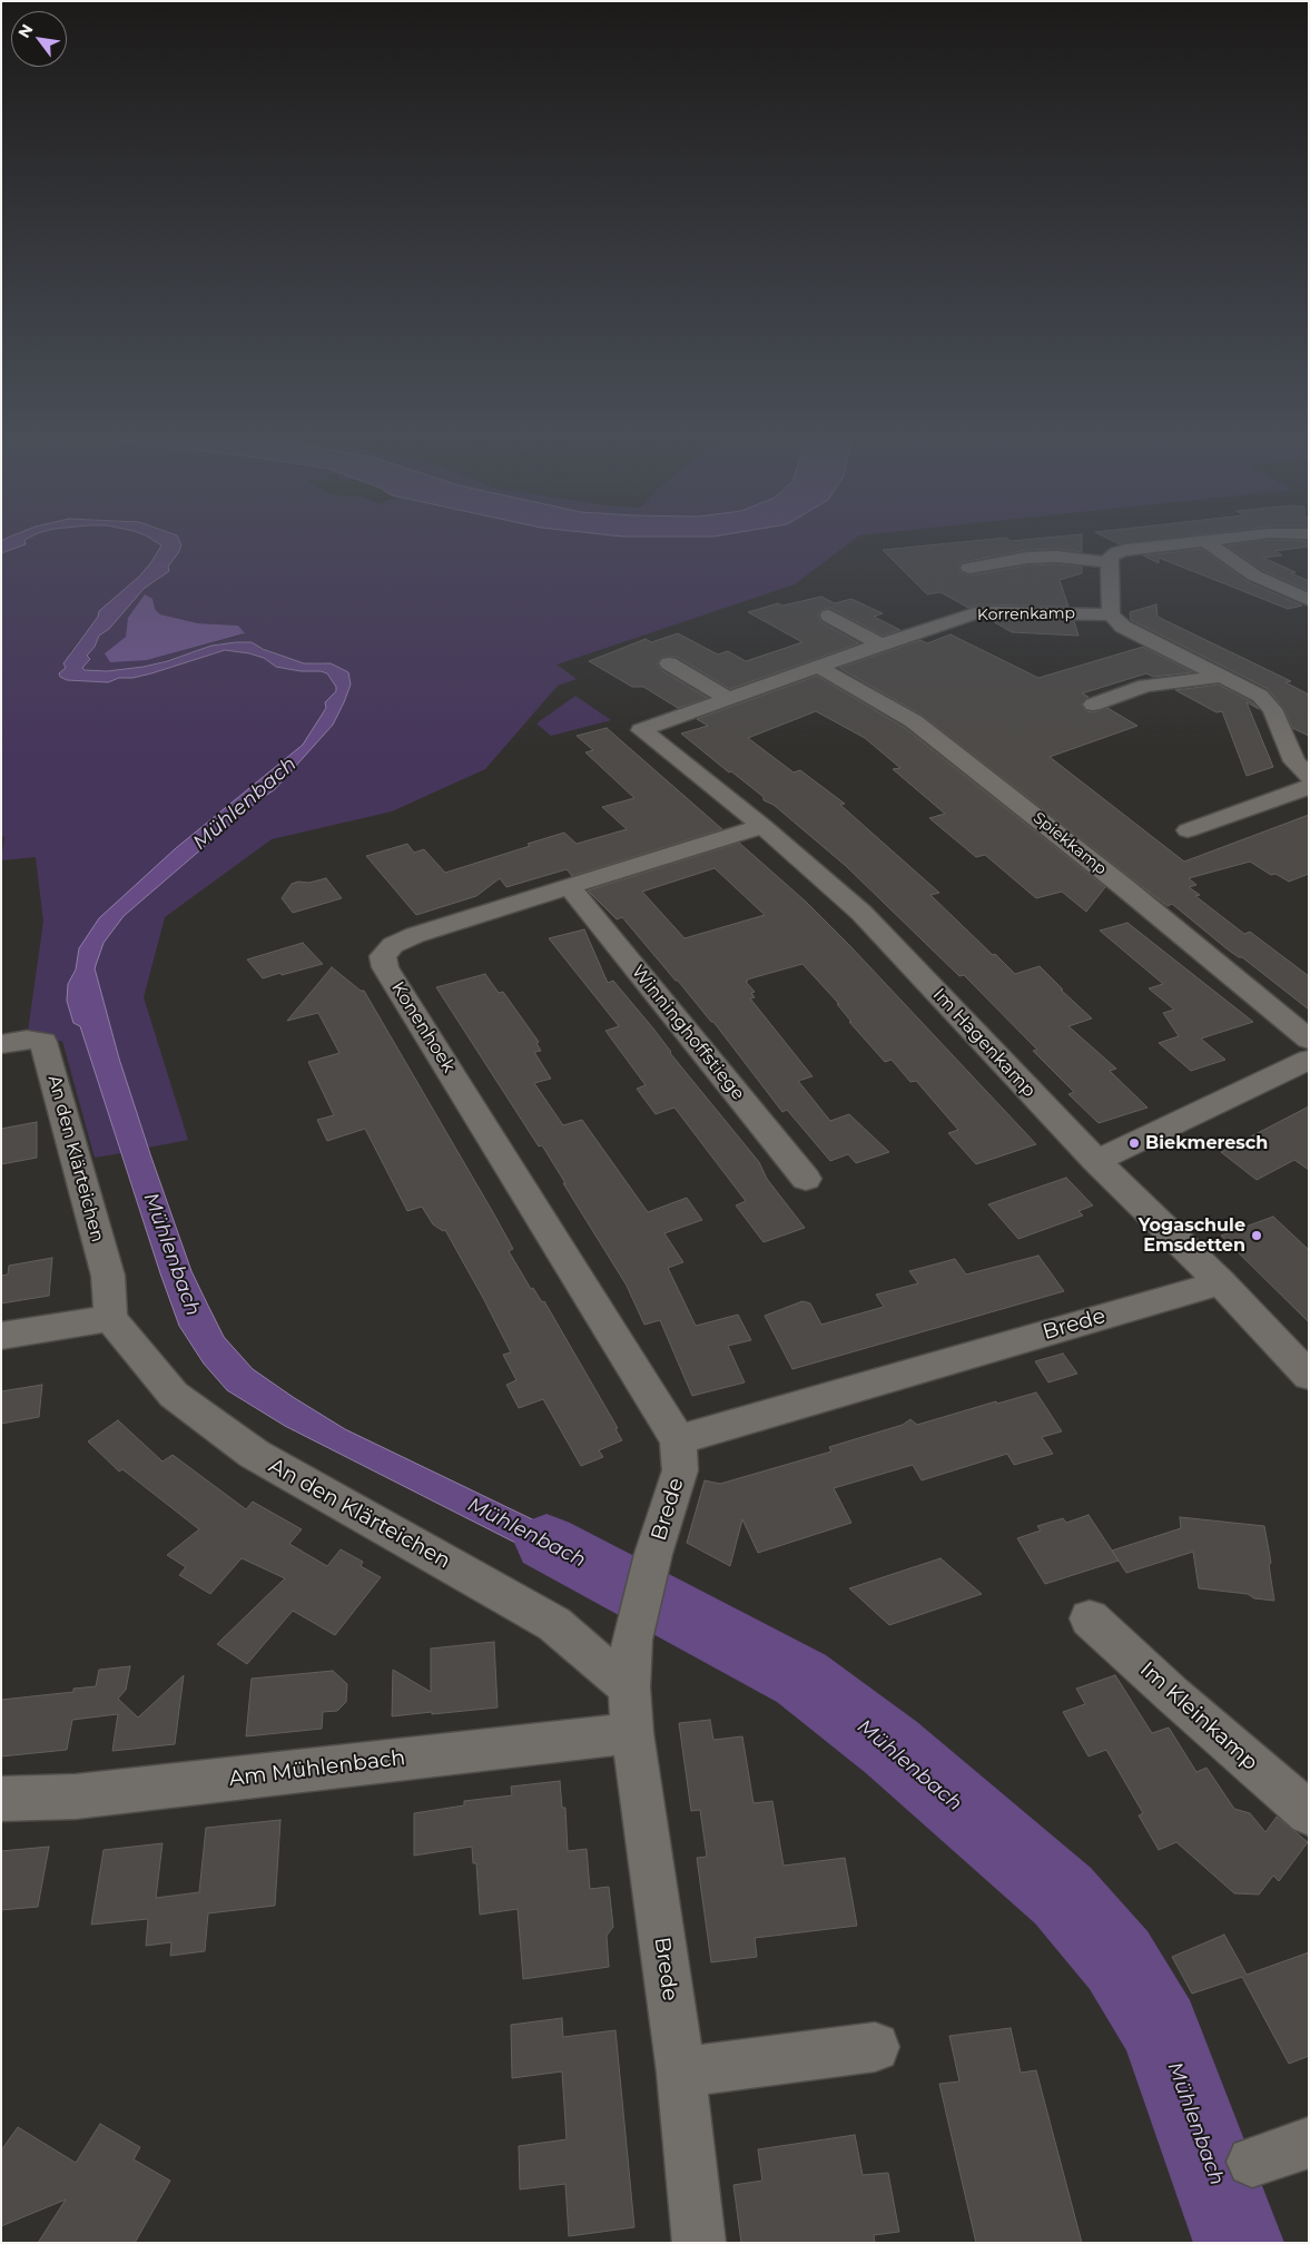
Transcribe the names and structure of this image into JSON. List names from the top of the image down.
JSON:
{
  "streets": {
    "street": [
      "Korrenkamp",
      "Spiekkamp",
      "Konenhoek",
      "Winninghoffstiege",
      "Im Hagenkamp",
      "An den Klärteichen",
      "Brede",
      "Im Kleinkamp",
      "Am Mühlenbach"
    ]
  },
  "crossings": [
    ["Korrenkamp", "Spiekkamp"],
    ["Korrenkamp", "Im Hagenkamp"],
    ["Konenhoek", "Winninghoffstiege"],
    ["Konenhoek", "Im Hagenkamp"],
    ["Konenhoek", "Brede"],
    ["Im Hagenkamp", "Brede"],
    ["An den Klärteichen", "Brede"],
    ["Brede", "Am Mühlenbach"]
  ],
  "water": ["Mühlenbach"],
  "places": ["Biekmeresch", "Yogaschule Emsdetten"],
  "north": "top left"
}
